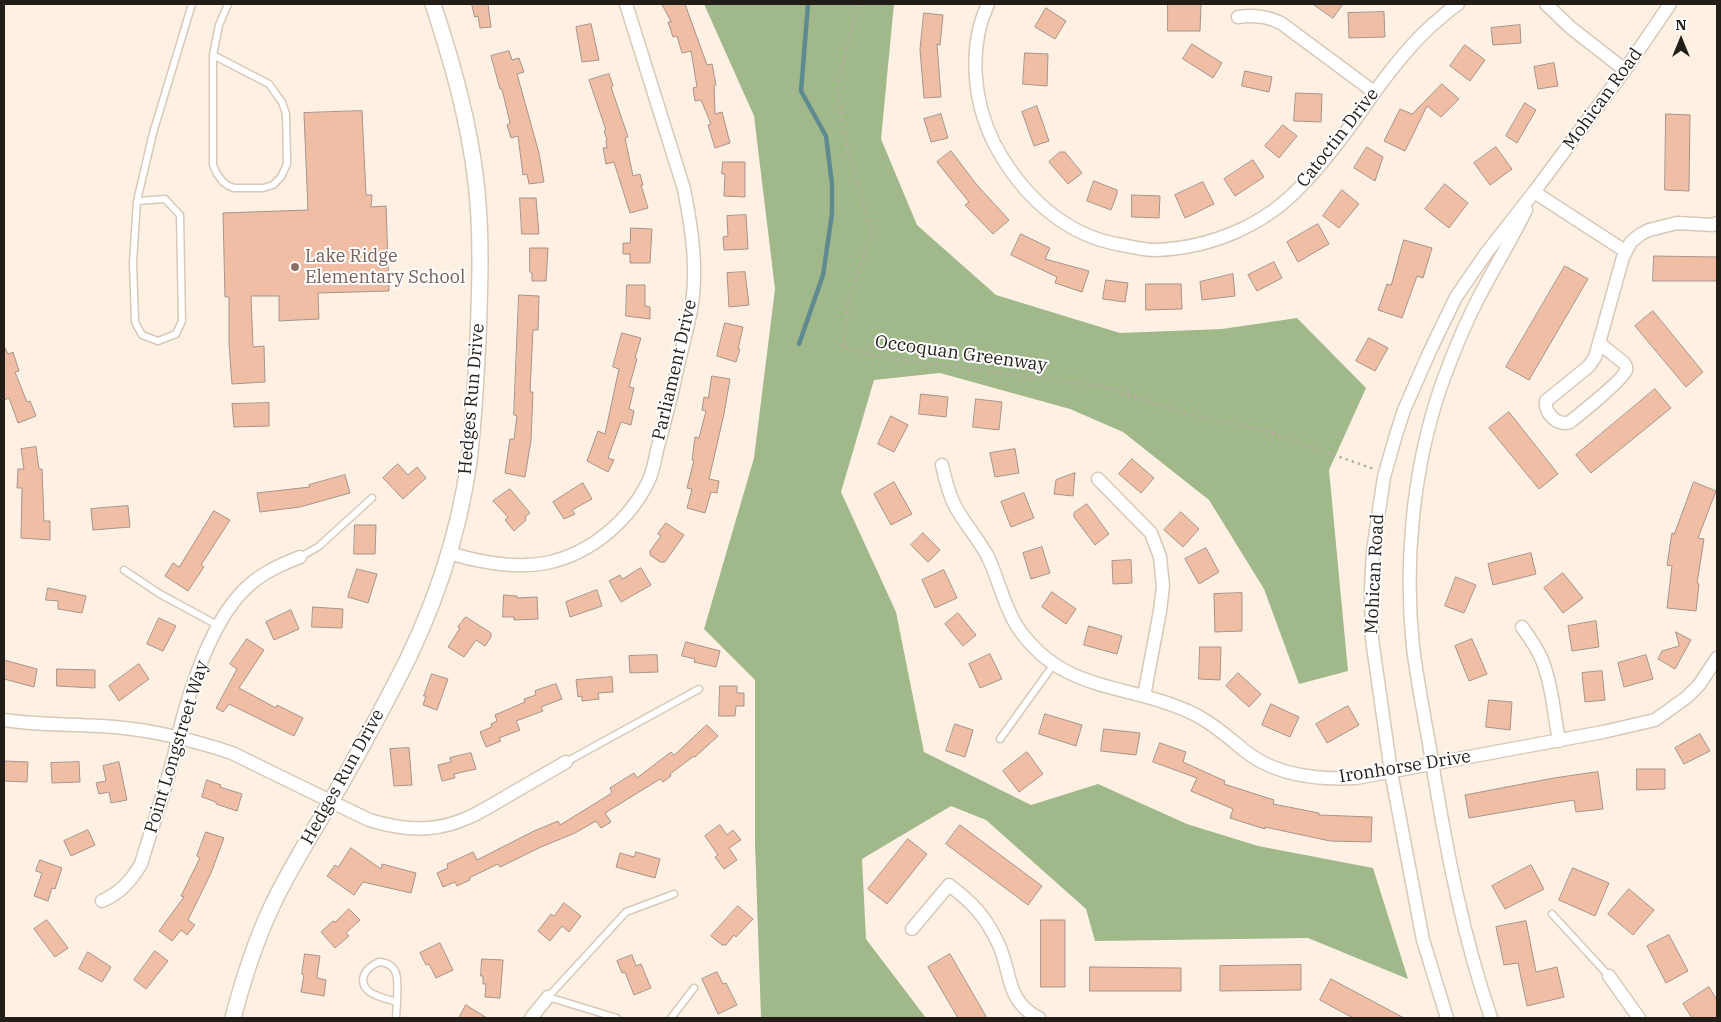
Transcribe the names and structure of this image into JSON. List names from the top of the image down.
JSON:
{
  "streets": {
    "street": [
      "Mohican Road",
      "Catoctin Drive",
      "Parliament Drive",
      "Hedges Run Drive",
      "Point Longstreet Way",
      "Ironhorse Drive"
    ],
    "path": ["Occoquan Greenway"]
  },
  "crossings": [
    ["Mohican Road", "Occoquan Greenway"],
    ["Mohican Road", "Ironhorse Drive"],
    ["Parliament Drive", "Hedges Run Drive"]
  ],
  "places": ["Lake Ridge Elementary School"],
  "north": "top"
}
